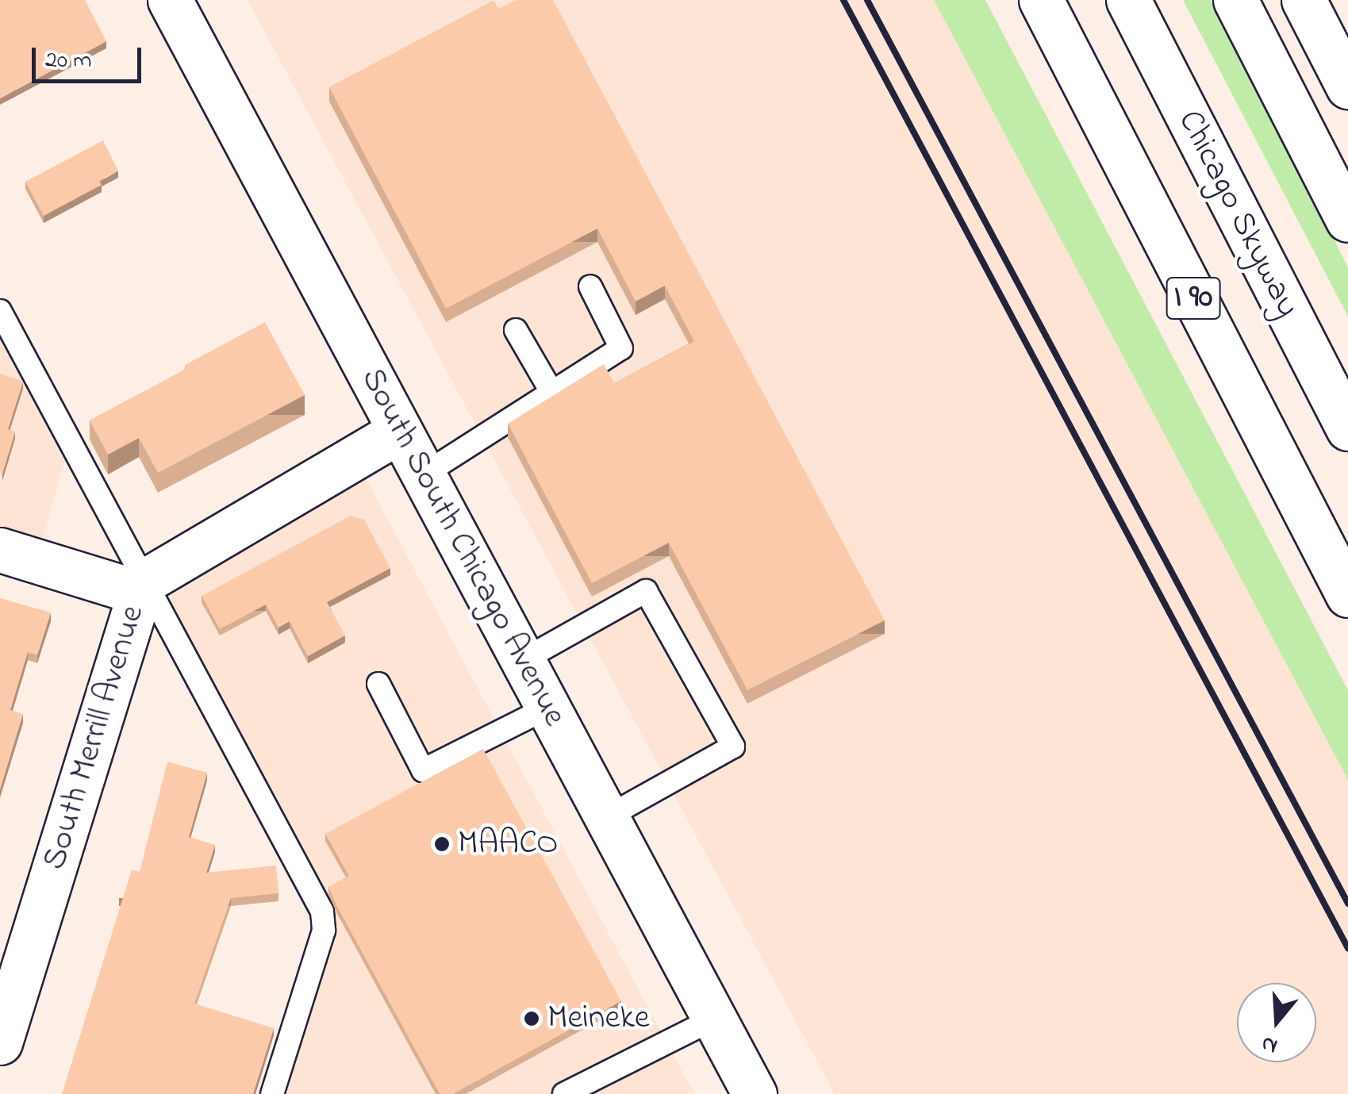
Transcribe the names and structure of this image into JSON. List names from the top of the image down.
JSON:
{
  "streets": {
    "main road": [
      "Chicago Skyway",
      "I 90",
      "South South Chicago Avenue",
      "South Merrill Avenue"
    ]
  },
  "crossings": [
    ["South South Chicago Avenue", "South Merrill Avenue"]
  ],
  "places": ["MAACO", "Meineke"],
  "scale_bar": "20 m",
  "north": "bottom"
}
